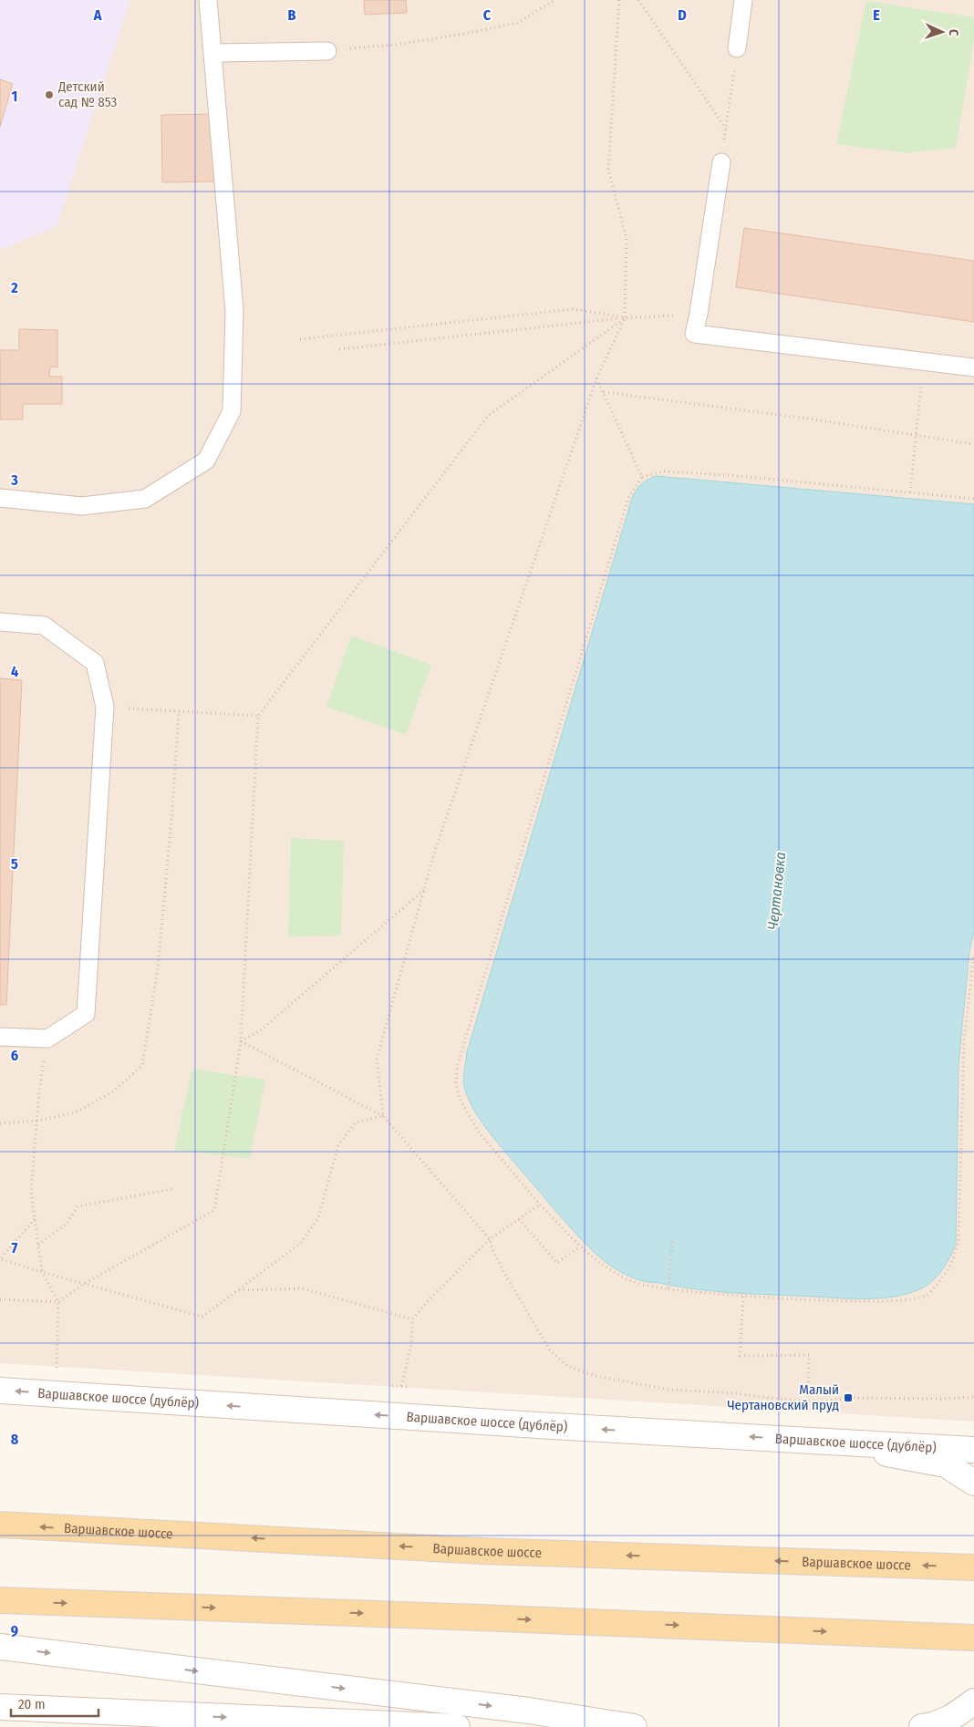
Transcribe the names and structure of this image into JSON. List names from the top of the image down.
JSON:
{
  "streets": {
    "main road": ["Варшавское шоссе (дублёр)", "Варшавское шоссе"]
  },
  "water": ["Чертановка"],
  "places": {
    "other": ["Детский сад № 853"],
    "transit": ["Малый Чертановский пруд"]
  },
  "scale_bar": "20 m",
  "north": "right",
  "grid": {
    "columns": [
      "A",
      "B",
      "C",
      "D",
      "E"
    ],
    "rows": [
      "1",
      "2",
      "3",
      "4",
      "5",
      "6",
      "7",
      "8",
      "9"
    ]
  }
}
